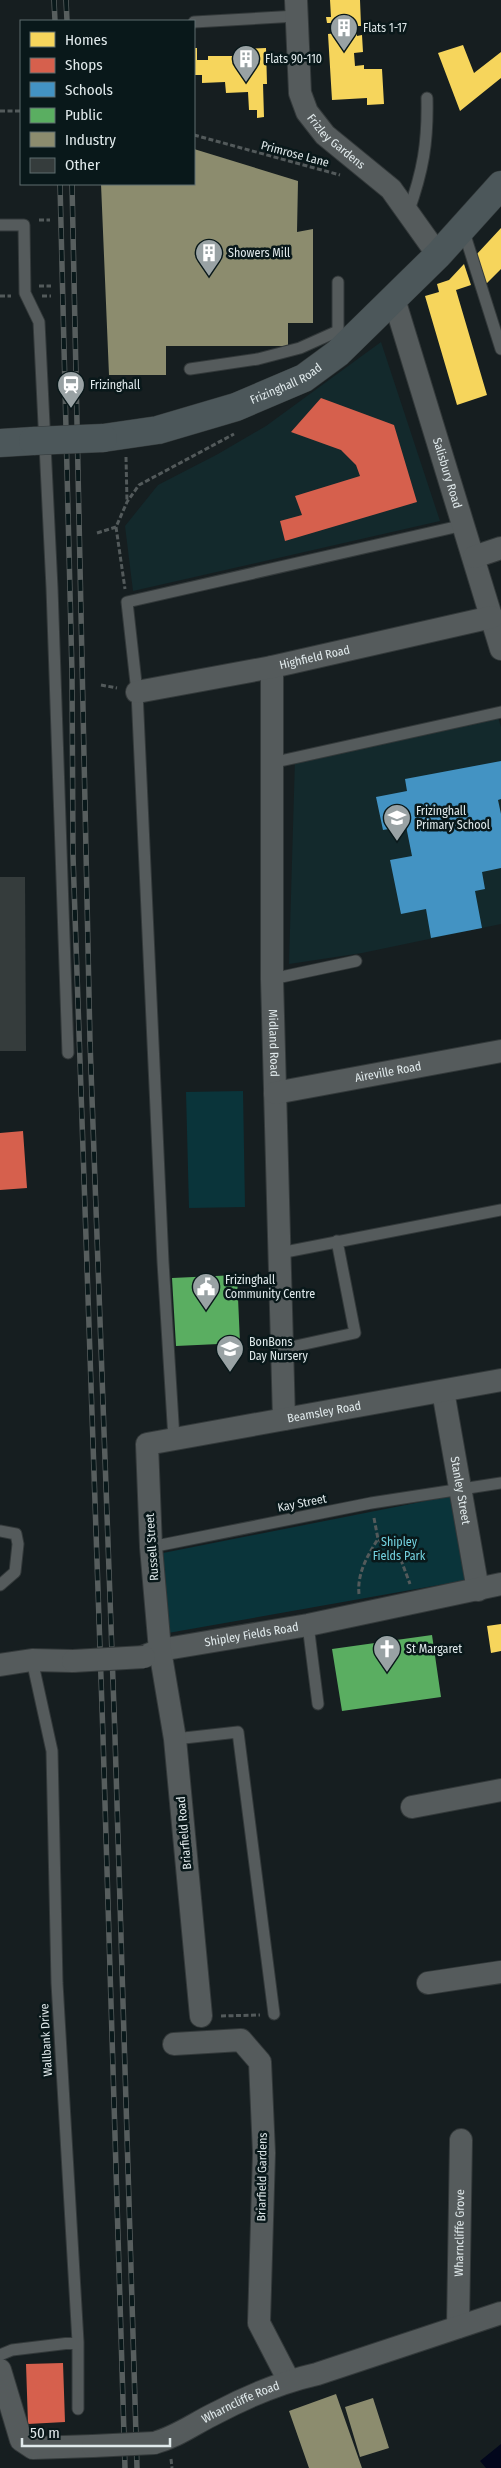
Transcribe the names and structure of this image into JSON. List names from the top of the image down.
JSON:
{
  "streets": {
    "street": [
      "Frizley Gardens",
      "Frizinghall Road",
      "Salisbury Road",
      "Highfield Road",
      "Midland Road",
      "Aireville Road",
      "Beamsley Road",
      "Stanley Street",
      "Russell Street",
      "Shipley Fields Road",
      "Briarfield Road",
      "Briarfield Gardens",
      "Wharncliffe Grove",
      "Wharncliffe Road"
    ],
    "lane": ["Kay Street", "Wallbank Drive"],
    "path": ["Primrose Lane"]
  },
  "crossings": [
    ["Frizley Gardens", "Frizinghall Road"],
    ["Frizinghall Road", "Salisbury Road"],
    ["Salisbury Road", "Highfield Road"],
    ["Highfield Road", "Midland Road"],
    ["Midland Road", "Aireville Road"],
    ["Midland Road", "Beamsley Road"],
    ["Beamsley Road", "Stanley Street"],
    ["Beamsley Road", "Russell Street"],
    ["Stanley Street", "Kay Street"],
    ["Stanley Street", "Shipley Fields Road"],
    ["Kay Street", "Russell Street"],
    ["Russell Street", "Shipley Fields Road"],
    ["Russell Street", "Briarfield Road"],
    ["Shipley Fields Road", "Briarfield Road"],
    ["Shipley Fields Road", "Wallbank Drive"],
    ["Briarfield Gardens", "Wharncliffe Road"],
    ["Wharncliffe Grove", "Wharncliffe Road"]
  ],
  "parks": ["Shipley Fields Park"],
  "places": {
    "building": ["Flats 1-17", "Flats 90-110", "Showers Mill"],
    "station": ["Frizinghall"],
    "school or university": ["Frizinghall Primary School", "BonBons Day Nursery"],
    "public building": ["Frizinghall Community Centre"],
    "church": ["St Margaret"]
  },
  "legend": [
    "Homes",
    "Shops",
    "Schools",
    "Public",
    "Industry",
    "Other"
  ],
  "scale_bar": "50 m"
}
